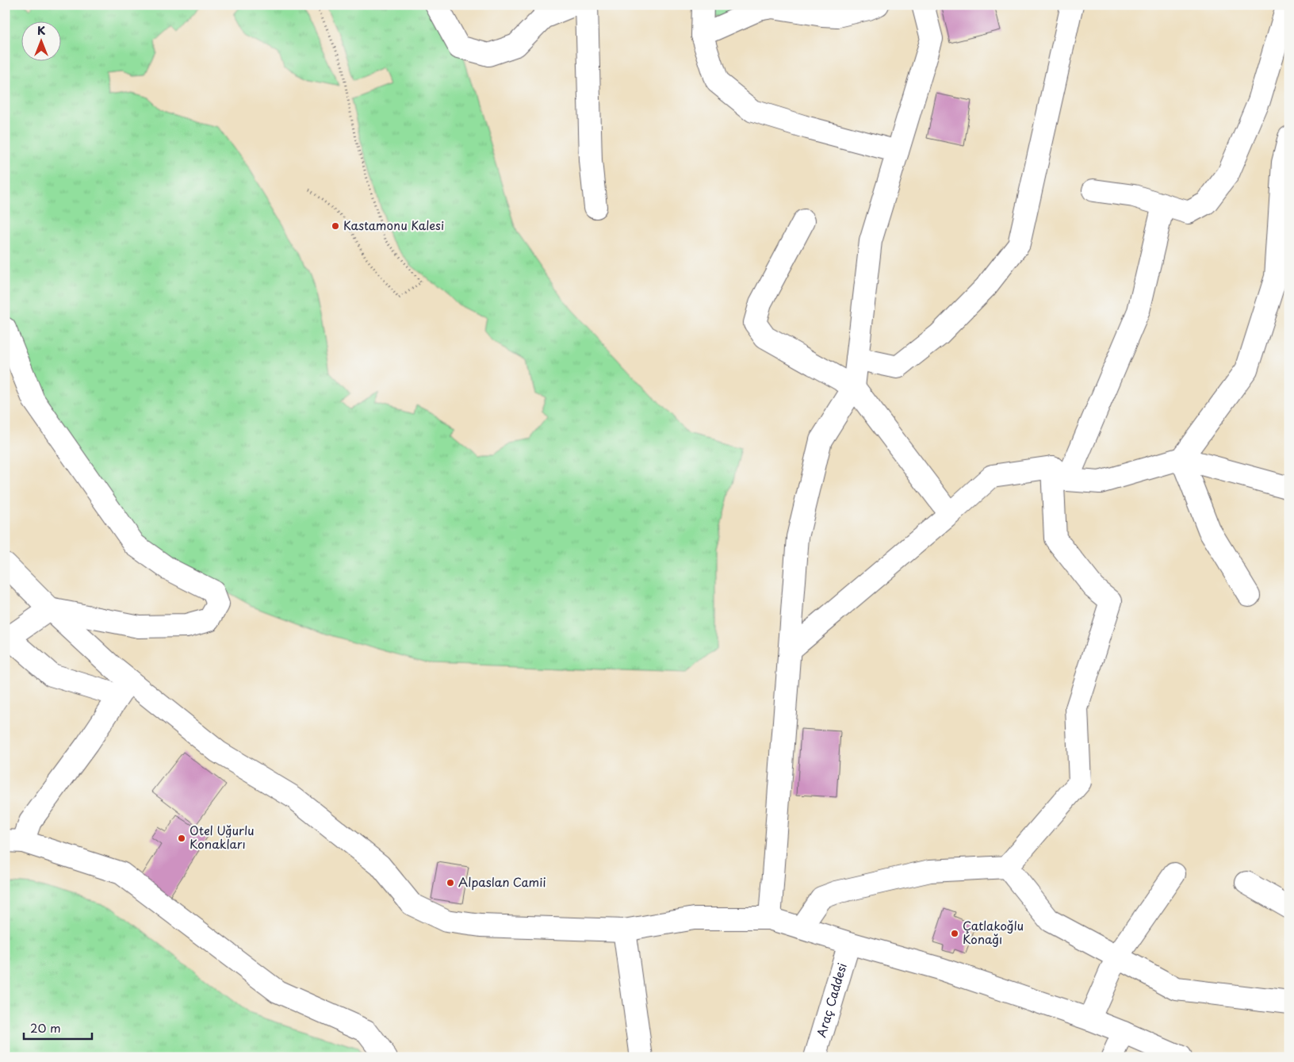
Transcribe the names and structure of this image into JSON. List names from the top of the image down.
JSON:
{
  "streets": {
    "street": ["Araç Caddesi"]
  },
  "places": [
    "Kastamonu Kalesi",
    "Otel Uğurlu Konakları",
    "Alpaslan Camii",
    "Çatlakoğlu Konağı"
  ],
  "scale_bar": "20 m",
  "north": "top"
}
